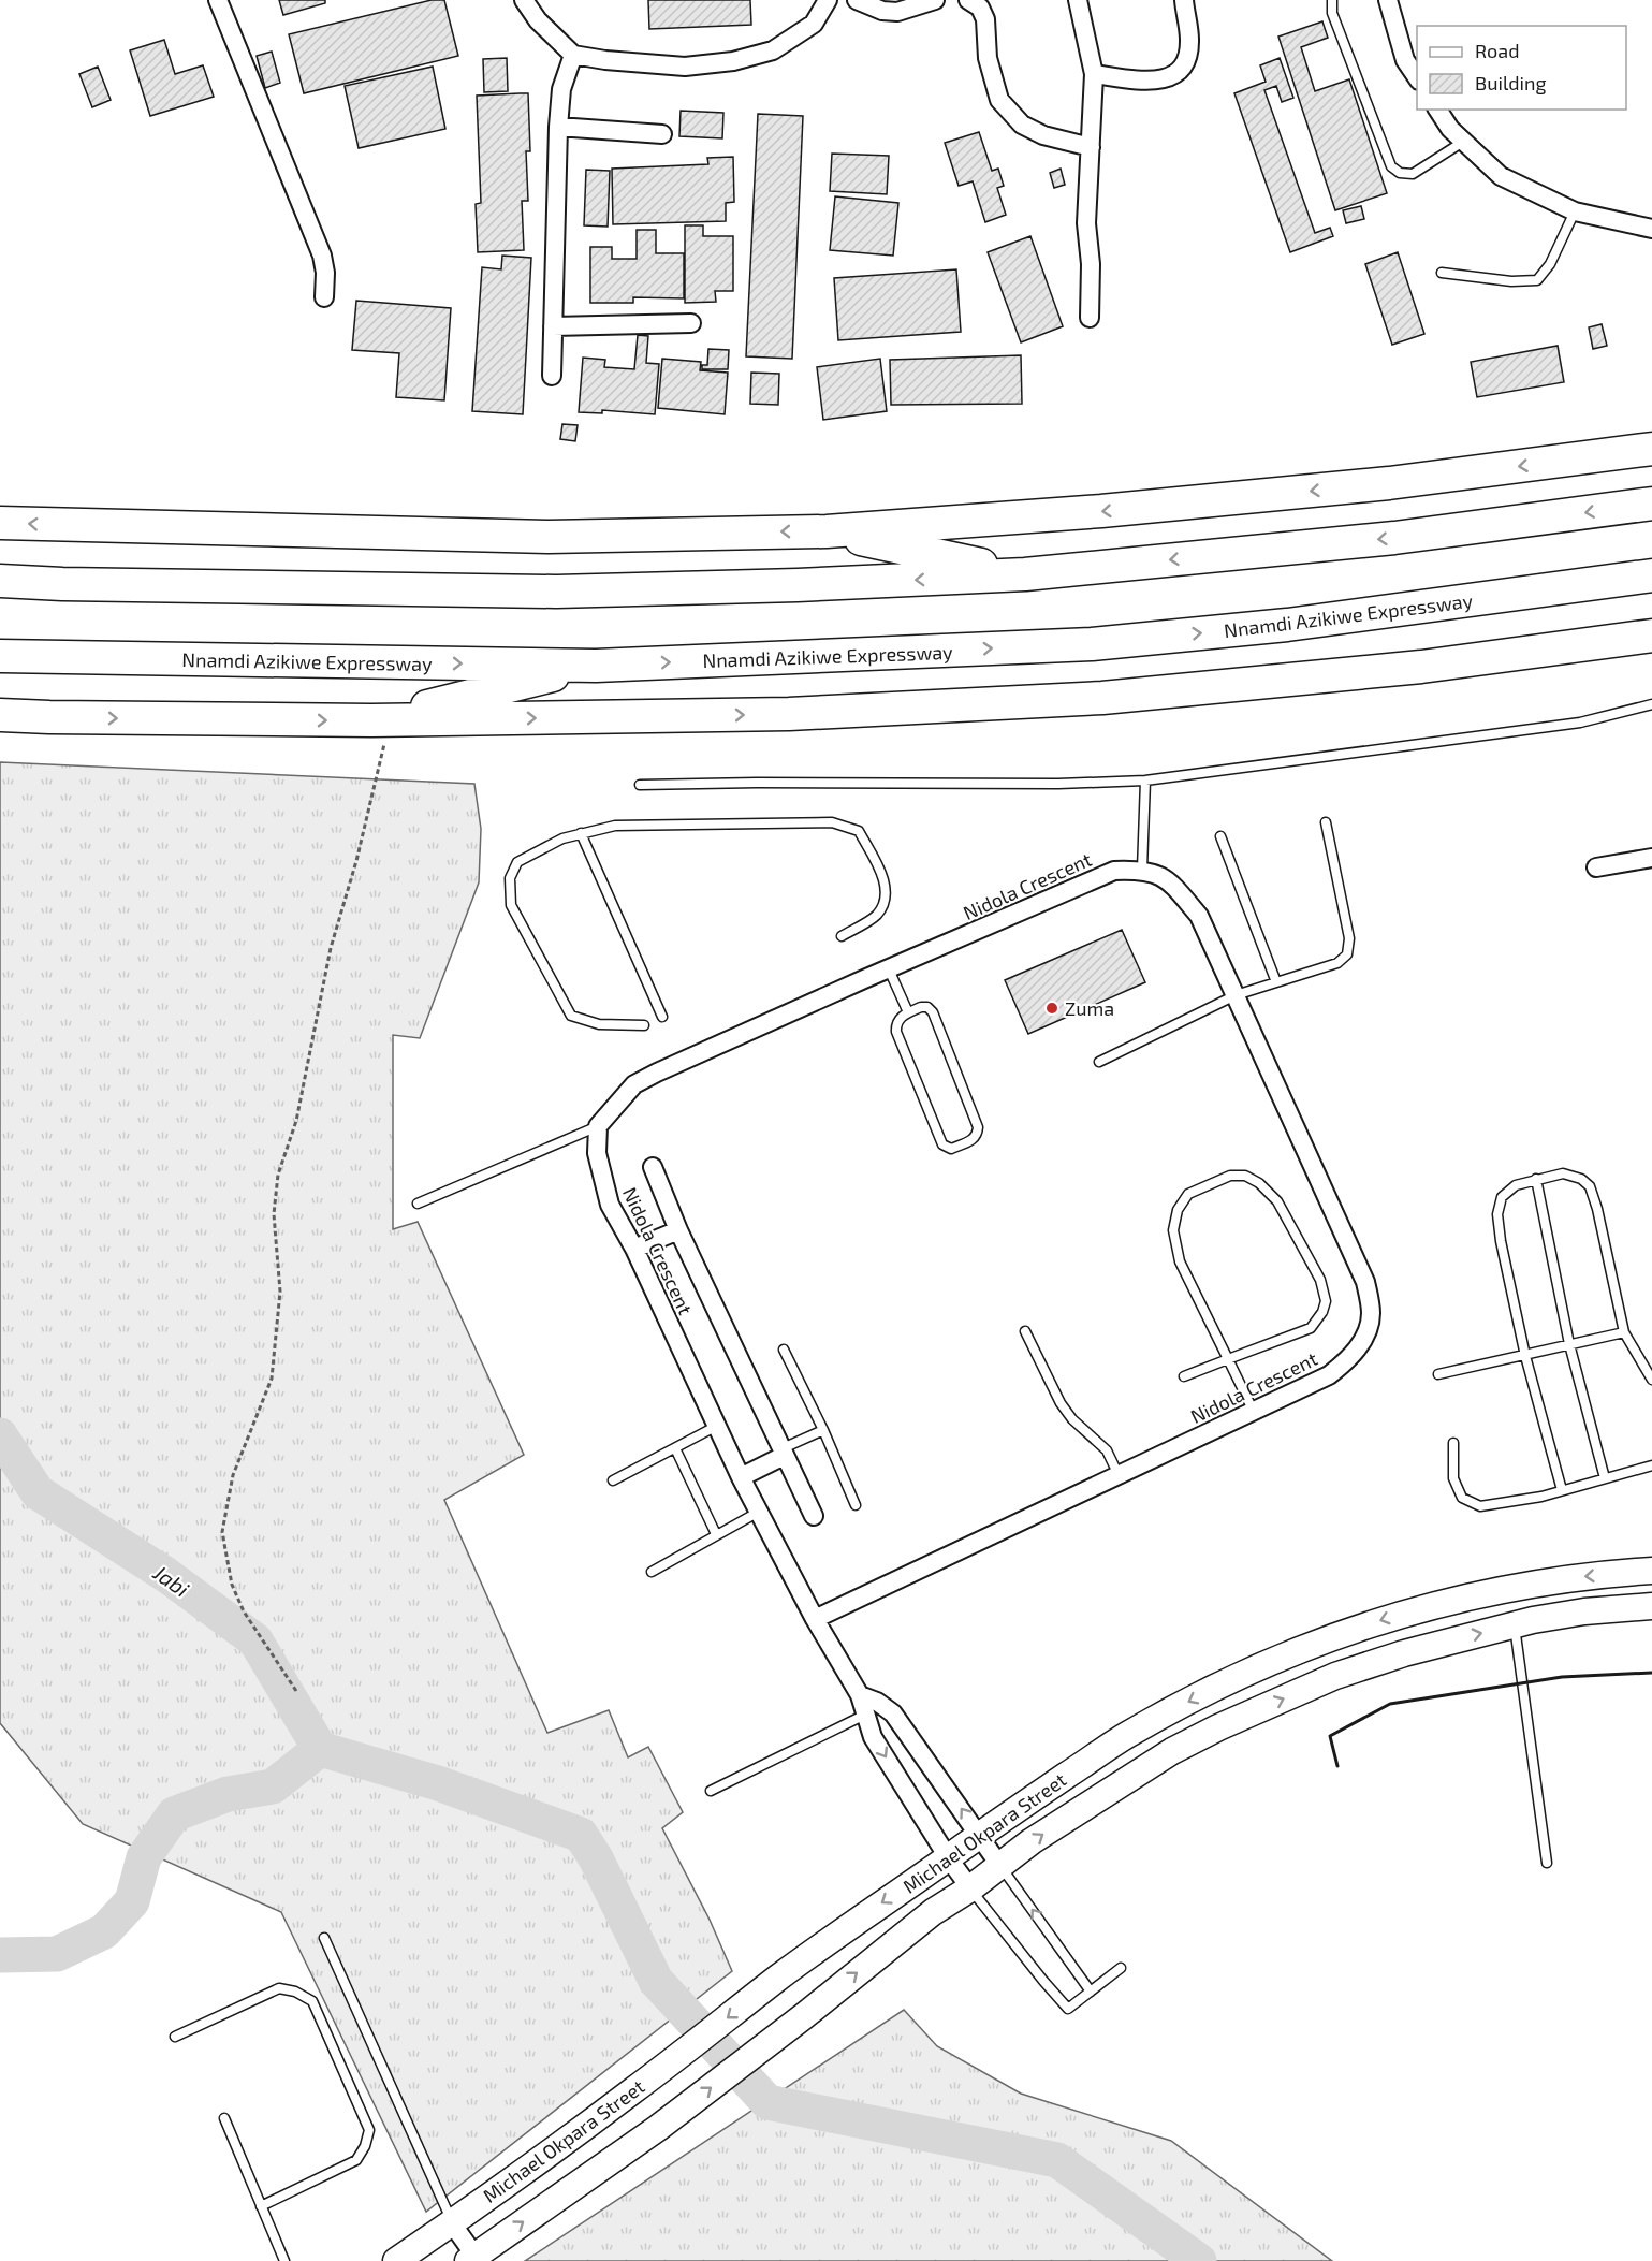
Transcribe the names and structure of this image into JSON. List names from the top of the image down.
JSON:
{
  "streets": {
    "highway": ["Nnamdi Azikiwe Expressway"],
    "main road": ["Michael Okpara Street"],
    "street": ["Nidola Crescent"]
  },
  "crossings": [
    ["Nidola Crescent", "Michael Okpara Street"]
  ],
  "water": ["Jabi"],
  "places": ["Zuma"],
  "legend": ["Road", "Building"]
}
